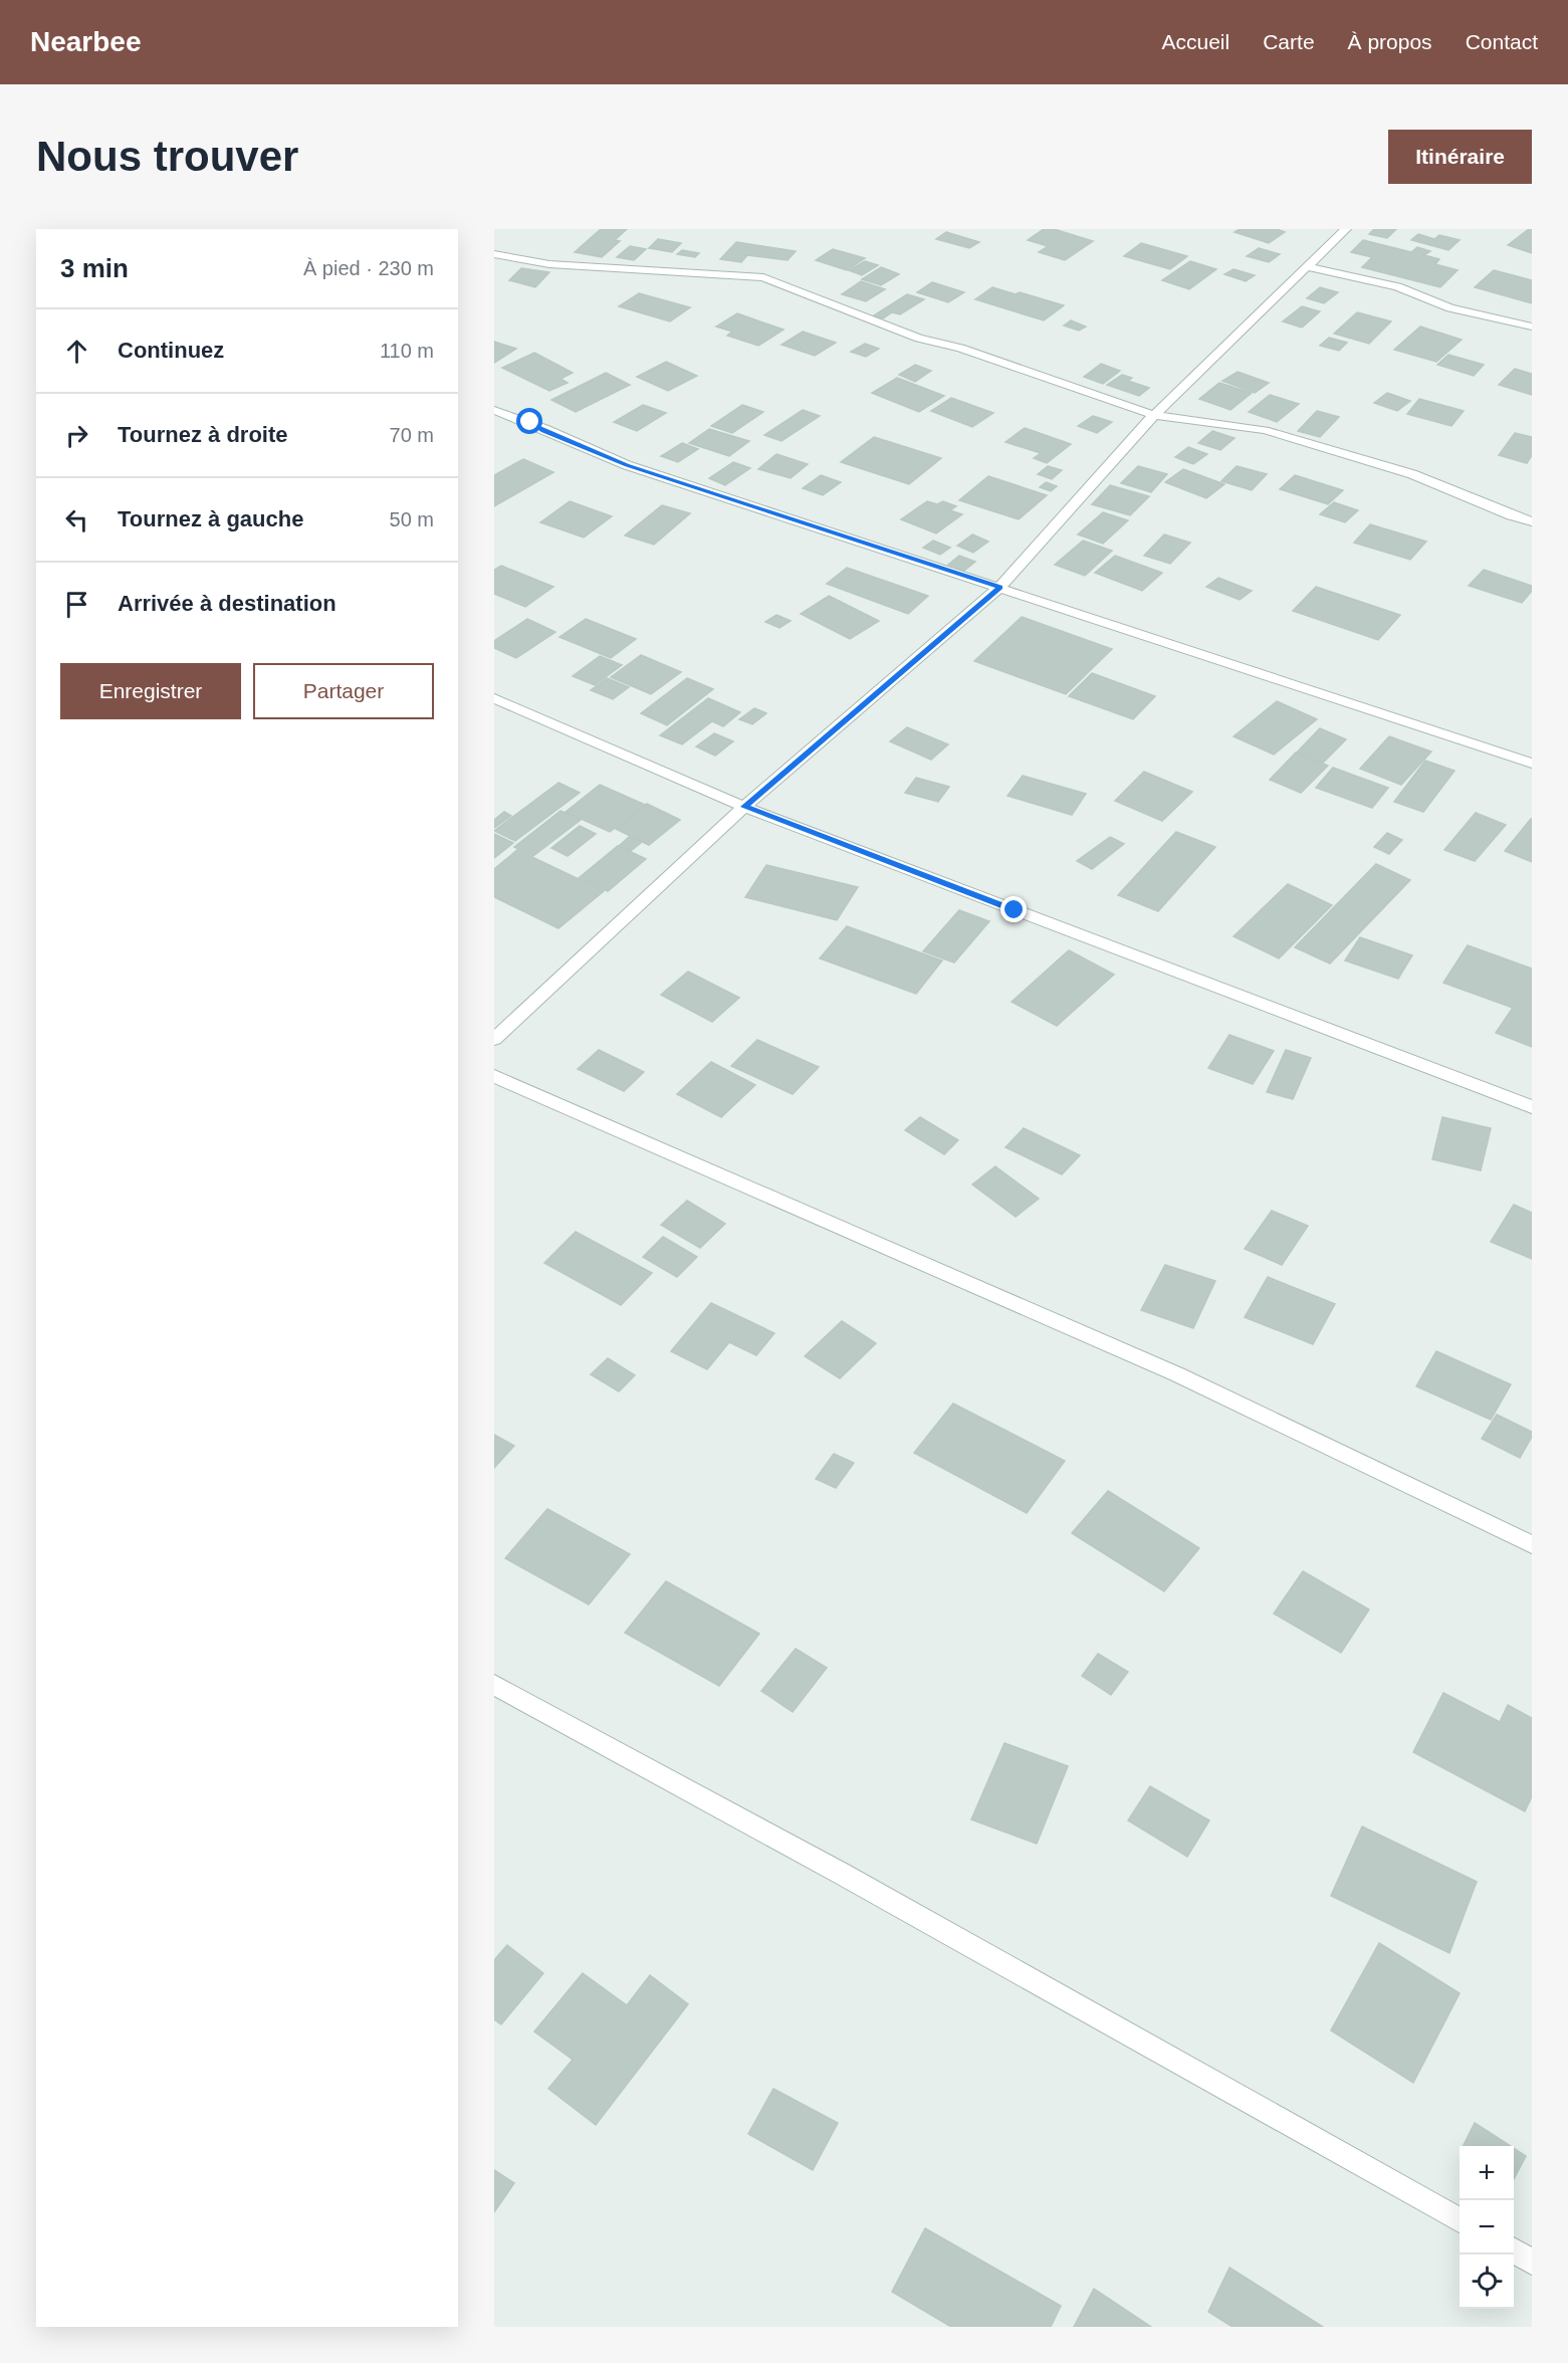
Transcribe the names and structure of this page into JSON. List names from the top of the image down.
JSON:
{
  "page": {
    "header": "Nearbee",
    "nav": [
      "Accueil",
      "Carte",
      "À propos",
      "Contact"
    ],
    "buttons": [
      "Itinéraire",
      ["Enregistrer", "Partager"]
    ],
    "title": "Nous trouver",
    "heading": ["3 min", "À pied · 230 m"],
    "list": [
      ["Continuez", "110 m"],
      ["Tournez à droite", "70 m"],
      ["Tournez à gauche", "50 m"],
      "Arrivée à destination"
    ],
    "map_buttons": ["+", "−"]
  }
}
